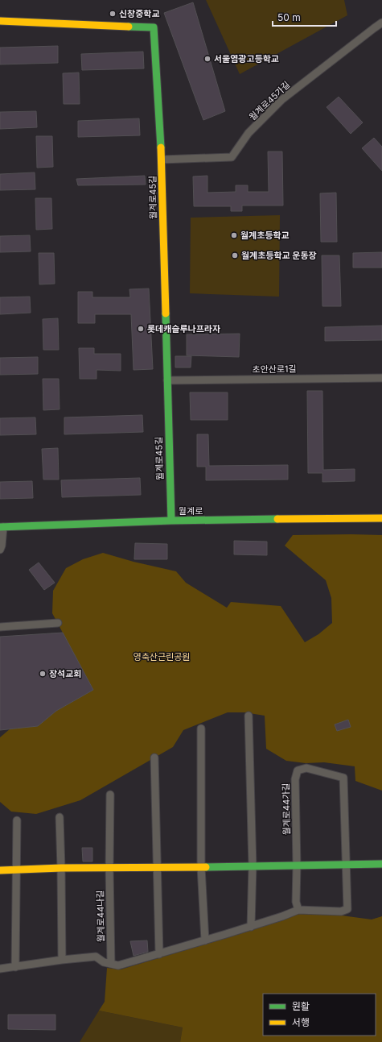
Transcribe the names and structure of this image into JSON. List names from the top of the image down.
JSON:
{
  "streets": {
    "street": [
      "월계로45가길",
      "월계로45길",
      "초안산로1길",
      "월계로",
      "월계로44가길",
      "월계로44나길"
    ]
  },
  "crossings": [
    ["월계로45가길", "월계로45길"],
    ["월계로45길", "초안산로1길"],
    ["월계로45길", "월계로"]
  ],
  "parks": ["영축산근린공원"],
  "places": [
    "신창중학교",
    "서울염광고등학교",
    "월계초등학교",
    "월계초등학교 운동장",
    "롯데캐슬루나프라자",
    "장석교회"
  ],
  "legend": ["원활", "서행"],
  "scale_bar": "50 m"
}
